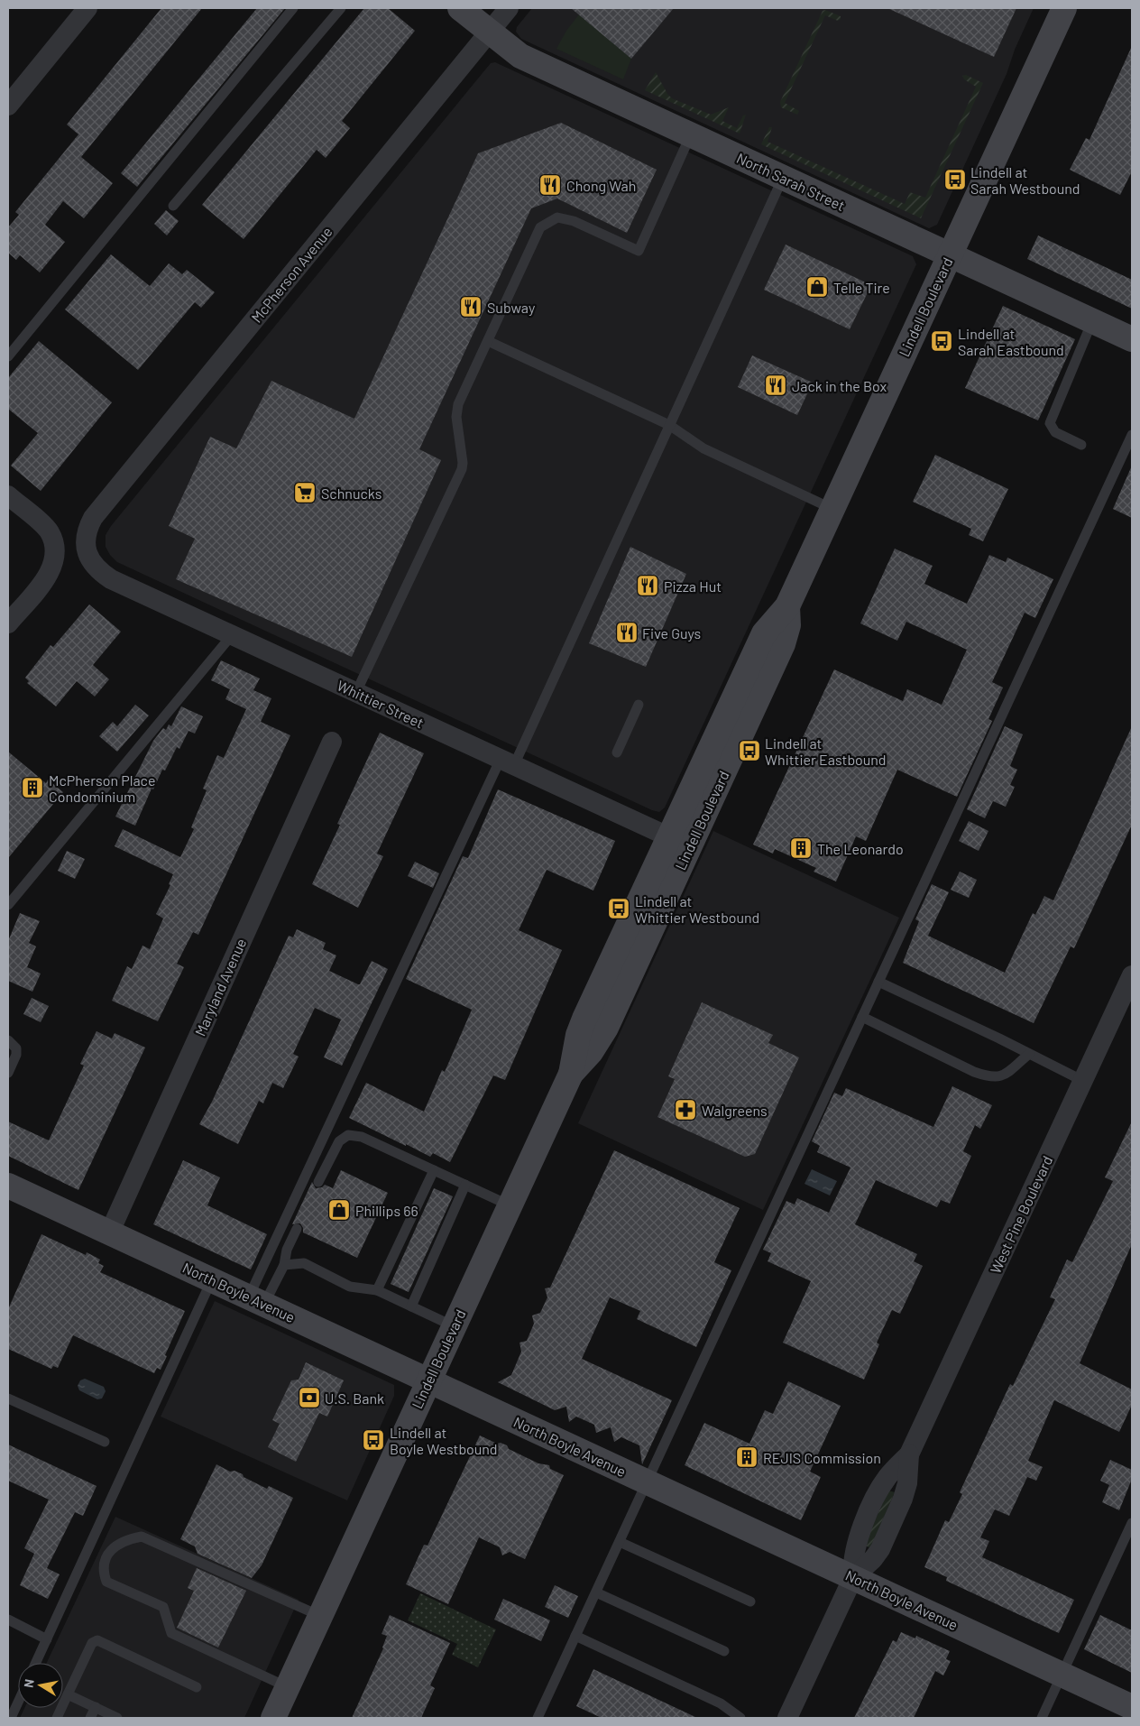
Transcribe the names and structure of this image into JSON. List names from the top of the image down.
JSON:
{
  "streets": {
    "street": [
      "North Sarah Street",
      "McPherson Avenue",
      "Lindell Boulevard",
      "Whittier Street",
      "Maryland Avenue",
      "West Pine Boulevard",
      "North Boyle Avenue"
    ]
  },
  "crossings": [
    ["North Sarah Street", "McPherson Avenue"],
    ["North Sarah Street", "Lindell Boulevard"],
    ["McPherson Avenue", "Whittier Street"],
    ["Lindell Boulevard", "Whittier Street"],
    ["Lindell Boulevard", "North Boyle Avenue"],
    ["Maryland Avenue", "North Boyle Avenue"],
    ["West Pine Boulevard", "North Boyle Avenue"]
  ],
  "places": {
    "bus stop": [
      "Lindell at Sarah Westbound",
      "Lindell at Sarah Eastbound",
      "Lindell at Whittier Eastbound",
      "Lindell at Whittier Westbound",
      "Lindell at Boyle Westbound"
    ],
    "restaurant": [
      "Chong Wah",
      "Subway",
      "Jack in the Box",
      "Pizza Hut",
      "Five Guys"
    ],
    "shop": ["Telle Tire", "Phillips 66"],
    "supermarket": ["Schnucks"],
    "building": ["McPherson Place Condominium", "The Leonardo", "REJIS Commission"],
    "pharmacy": ["Walgreens"],
    "bank": ["U.S. Bank"]
  },
  "north": "left"
}
